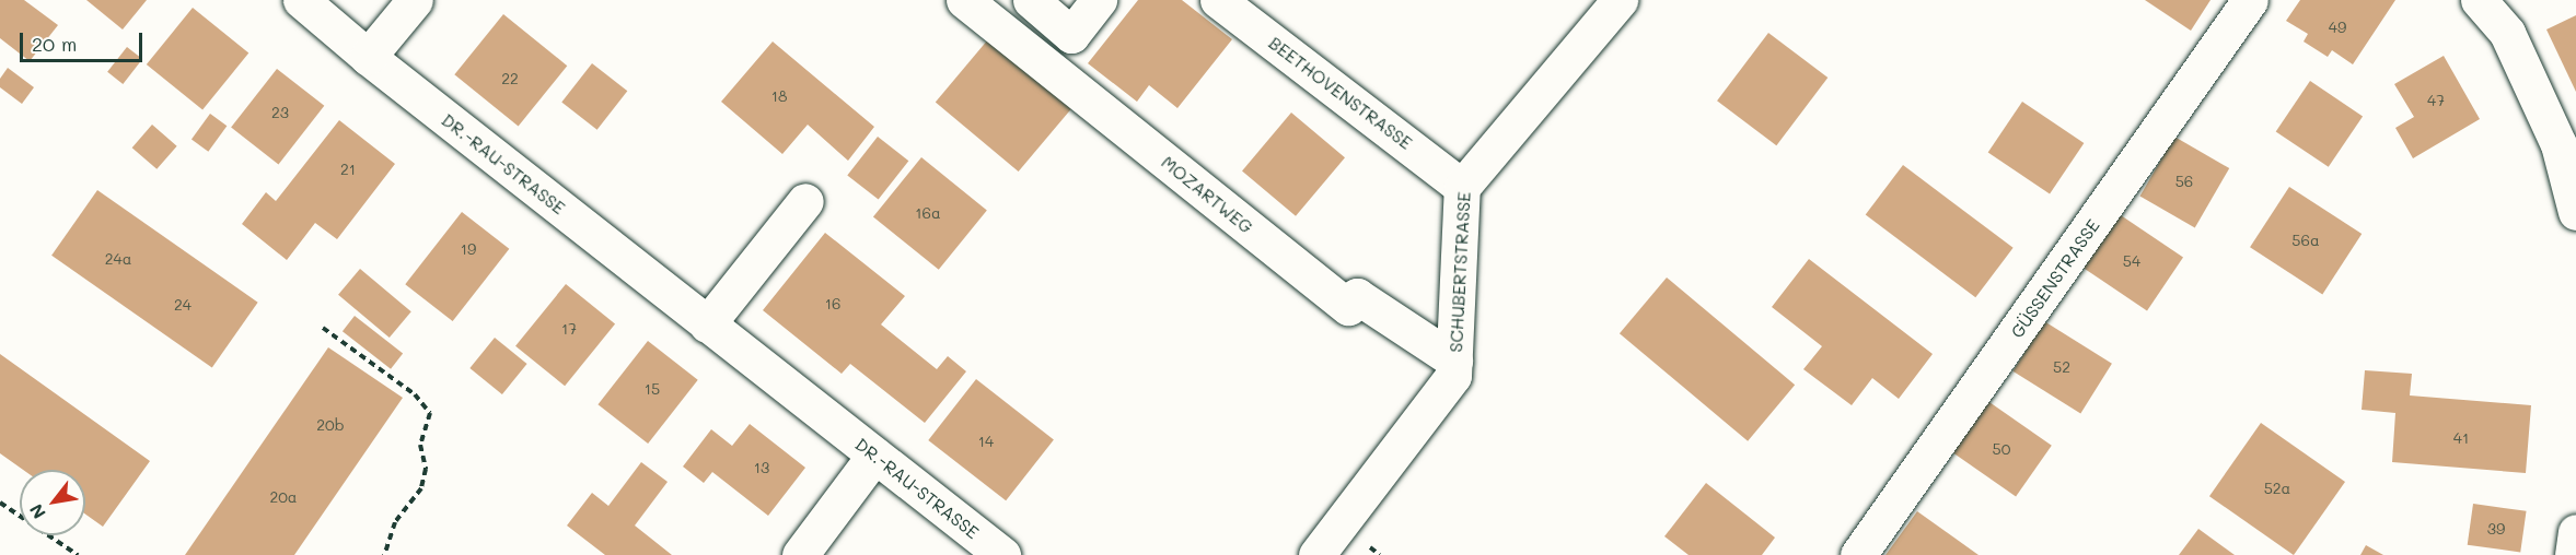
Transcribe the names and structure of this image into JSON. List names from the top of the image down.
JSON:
{
  "streets": {
    "street": [
      "BEETHOVENSTRASSE",
      "DR.-RAU-STRASSE",
      "MOZARTWEG",
      "SCHUBERTSTRASSE",
      "GÜSSENSTRASSE"
    ]
  },
  "crossings": [
    ["BEETHOVENSTRASSE", "SCHUBERTSTRASSE"],
    ["MOZARTWEG", "SCHUBERTSTRASSE"]
  ],
  "house_numbers": [
    "49",
    "22",
    "18",
    "47",
    "23",
    "21",
    "56",
    "16a",
    "56a",
    "19",
    "24a",
    "54",
    "16",
    "24",
    "17",
    "52",
    "15",
    "20b",
    "41",
    "14",
    "50",
    "13",
    "52a",
    "20a",
    "39"
  ],
  "scale_bar": "20 m",
  "north": "bottom left"
}
